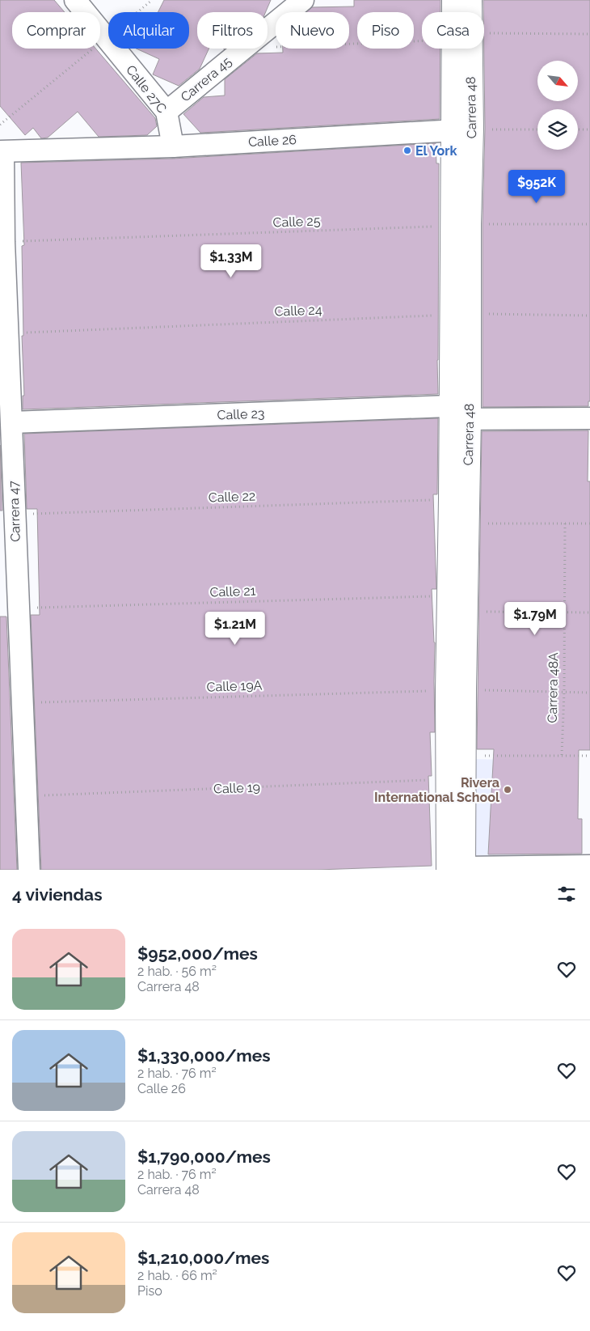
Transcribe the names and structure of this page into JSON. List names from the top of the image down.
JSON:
{
  "streets": {
    "street": [
      "Carrera 45",
      "Calle 27C",
      "Carrera 48",
      "Calle 26",
      "Calle 23",
      "Carrera 47"
    ],
    "path": [
      "Calle 25",
      "Calle 24",
      "Calle 22",
      "Calle 21",
      "Calle 19A",
      "Carrera 48A",
      "Calle 19"
    ]
  },
  "crossings": [
    ["Carrera 45", "Calle 27C"],
    ["Calle 27C", "Calle 26"],
    ["Carrera 48", "Calle 26"],
    ["Carrera 48", "Calle 25"],
    ["Carrera 48", "Calle 24"],
    ["Carrera 48", "Calle 23"],
    ["Carrera 48", "Calle 22"],
    ["Carrera 48", "Calle 21"],
    ["Carrera 48", "Calle 19A"],
    ["Carrera 48", "Calle 19"],
    ["Calle 26", "Carrera 47"],
    ["Calle 25", "Carrera 47"],
    ["Calle 24", "Carrera 47"],
    ["Calle 23", "Carrera 47"],
    ["Calle 22", "Carrera 47"],
    ["Carrera 47", "Calle 21"],
    ["Carrera 47", "Calle 19A"],
    ["Carrera 47", "Calle 19"],
    ["Calle 19A", "Carrera 48A"]
  ],
  "places": ["El York", "Rivera International School"],
  "north": "bottom right",
  "page": {
    "chip": [
      "Comprar",
      "Alquilar",
      "Filtros",
      "Nuevo",
      "Piso",
      "Casa"
    ],
    "price": [
      "$952K",
      "$1.33M",
      "$1.79M",
      "$1.21M"
    ],
    "heading": "4 viviendas",
    "list": [
      {
        "name": "$952,000/mes",
        "note": "2 hab. · 56 m² · Carrera 48"
      },
      {
        "name": "$1,330,000/mes",
        "note": "2 hab. · 76 m² · Calle 26"
      },
      {
        "name": "$1,790,000/mes",
        "note": "2 hab. · 76 m² · Carrera 48"
      },
      {
        "name": "$1,210,000/mes",
        "note": "2 hab. · 66 m² · Piso"
      }
    ]
  }
}
